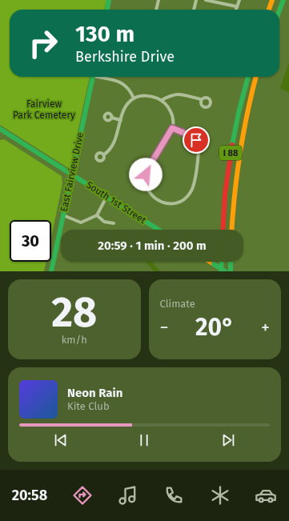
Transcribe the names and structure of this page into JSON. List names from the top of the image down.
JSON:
{
  "streets": {
    "main road": ["I 88", "East Fairview Drive", "South 1st Street"]
  },
  "crossings": [
    ["East Fairview Drive", "South 1st Street"]
  ],
  "parks": ["Fairview Park Cemetery"],
  "page": {
    "turn": ["130 m", "Berkshire Drive"],
    "limit": "30",
    "trip": "20:59 · 1 min · 200 m",
    "tile": [
      ["28", "km/h"],
      "Climate"
    ],
    "heat": ["−", "20°", "+"],
    "song": ["Neon Rain", "Kite Club"],
    "tabs": "20:58"
  }
}
